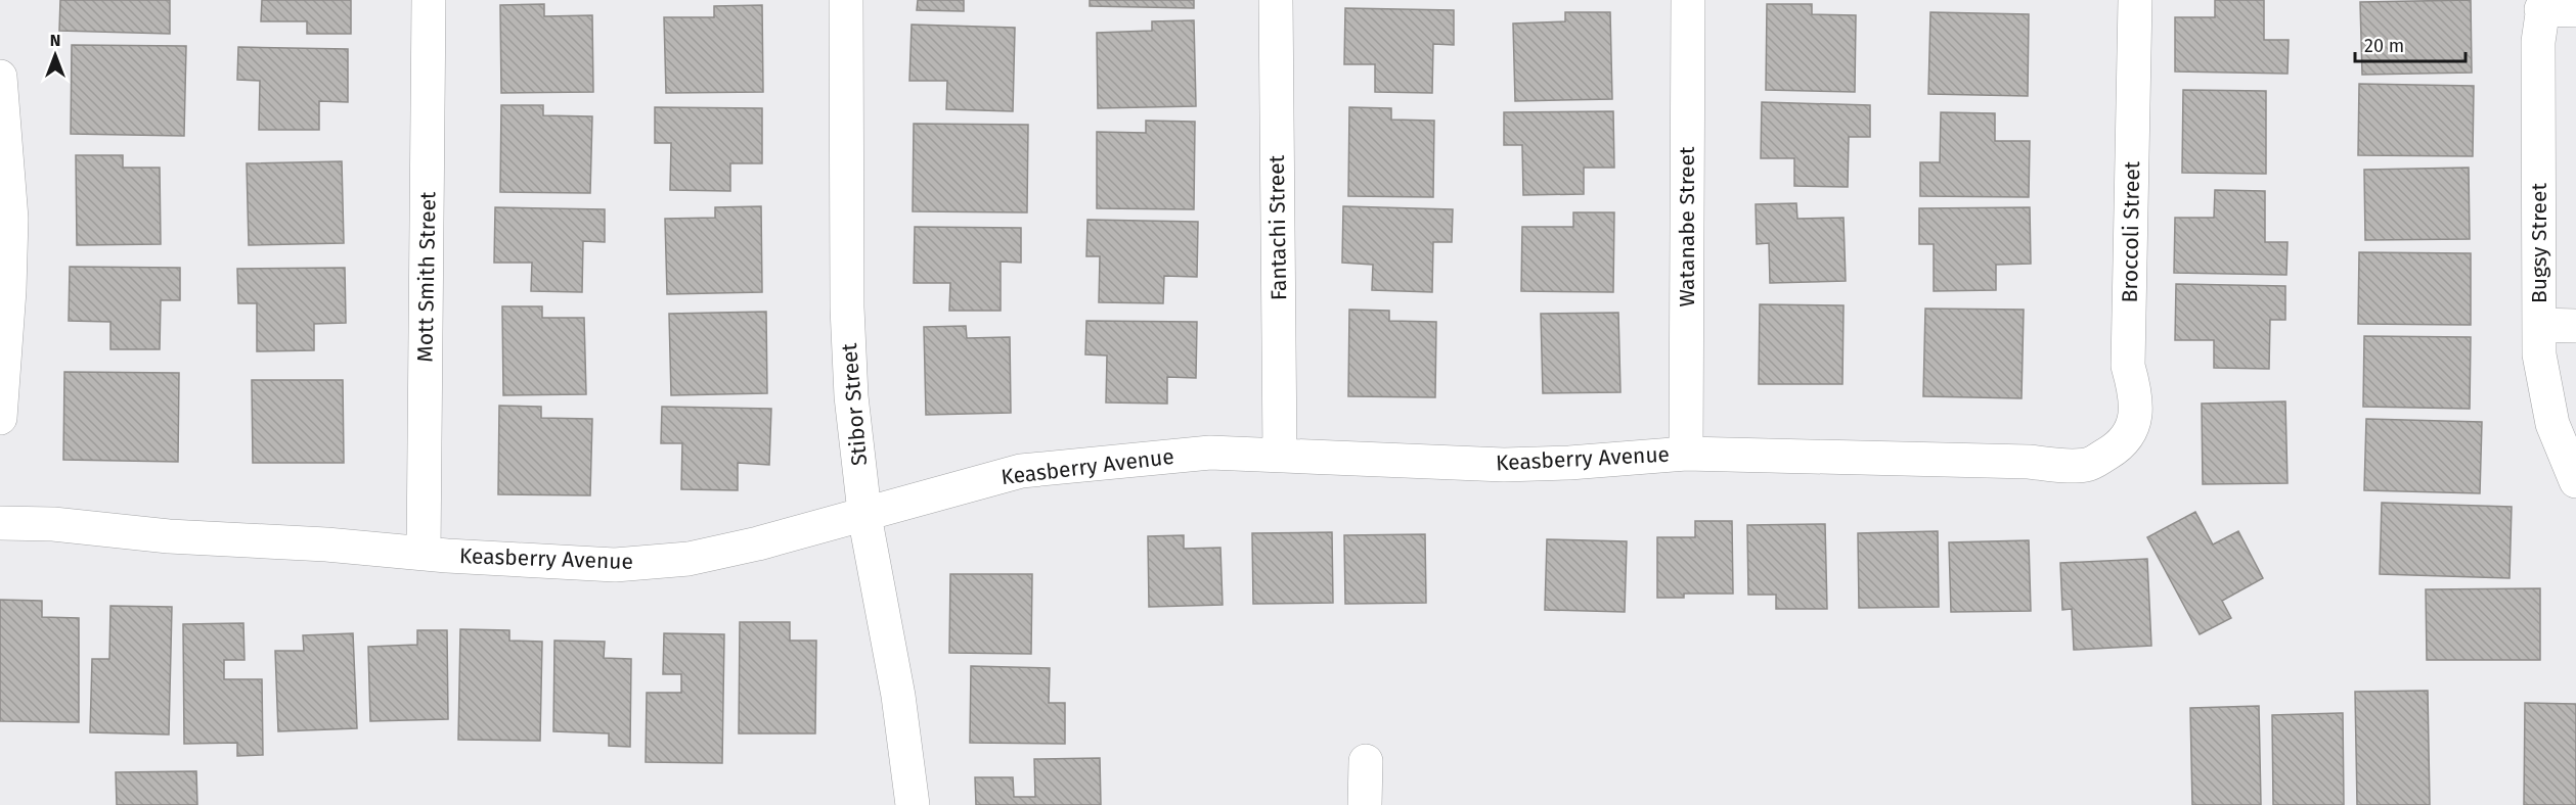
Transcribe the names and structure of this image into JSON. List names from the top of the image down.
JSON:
{
  "streets": {
    "street": [
      "Watanabe Street",
      "Fantachi Street",
      "Broccoli Street",
      "Bugsy Street",
      "Mott Smith Street",
      "Stibor Street",
      "Keasberry Avenue"
    ]
  },
  "crossings": [
    ["Watanabe Street", "Keasberry Avenue"],
    ["Fantachi Street", "Keasberry Avenue"],
    ["Broccoli Street", "Keasberry Avenue"],
    ["Mott Smith Street", "Keasberry Avenue"],
    ["Stibor Street", "Keasberry Avenue"]
  ],
  "scale_bar": "20 m",
  "north": "top"
}
